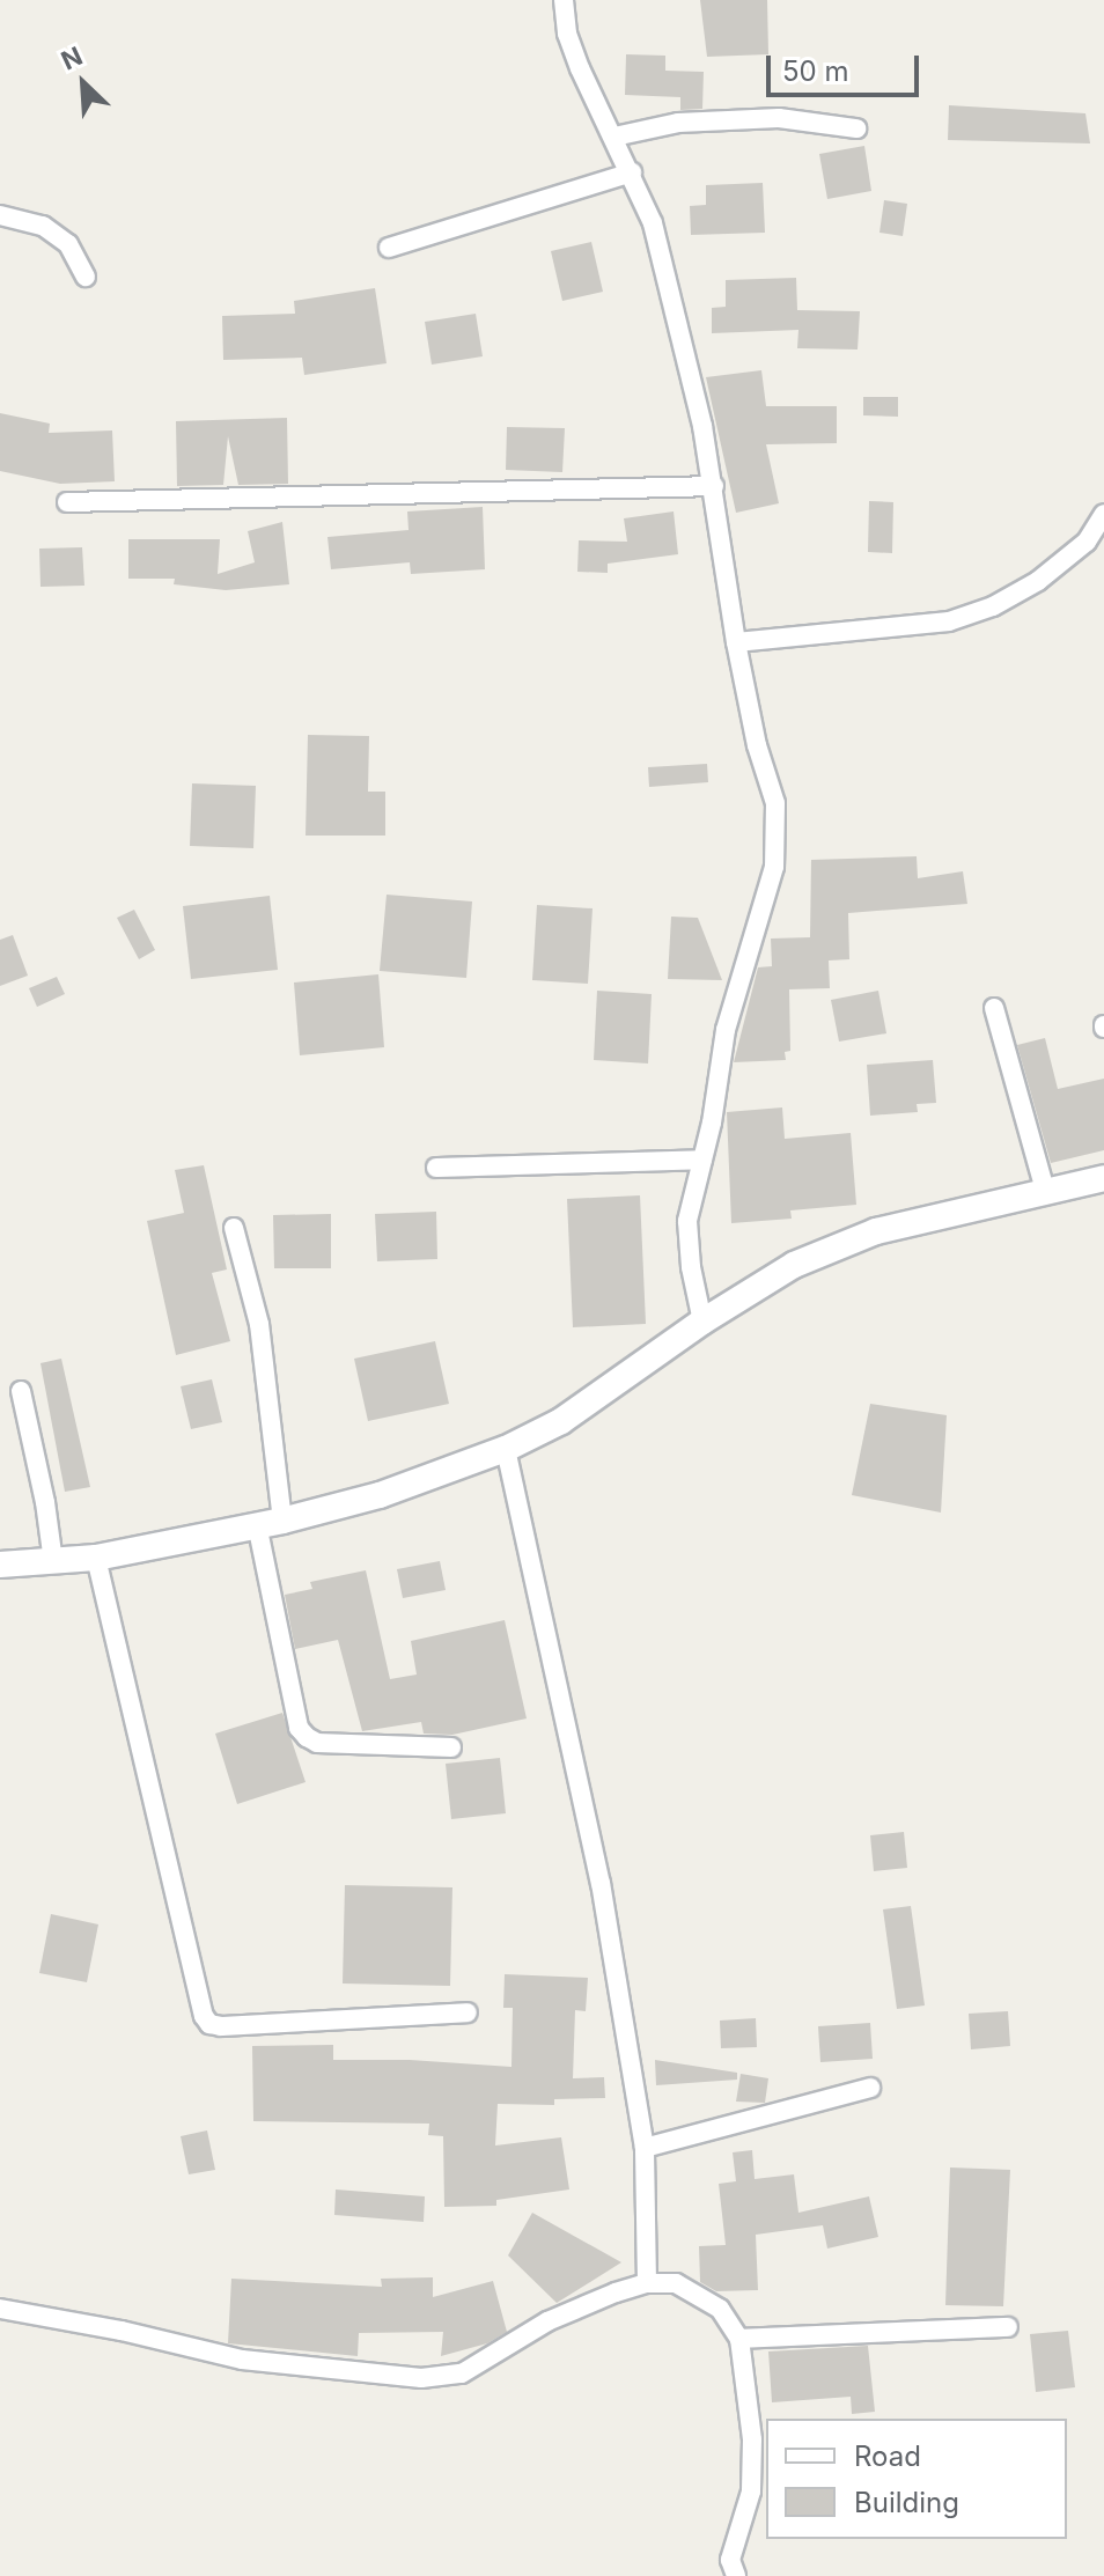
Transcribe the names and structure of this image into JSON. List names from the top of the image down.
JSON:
{
  "legend": ["Road", "Building"],
  "scale_bar": "50 m",
  "north": "top left"
}
